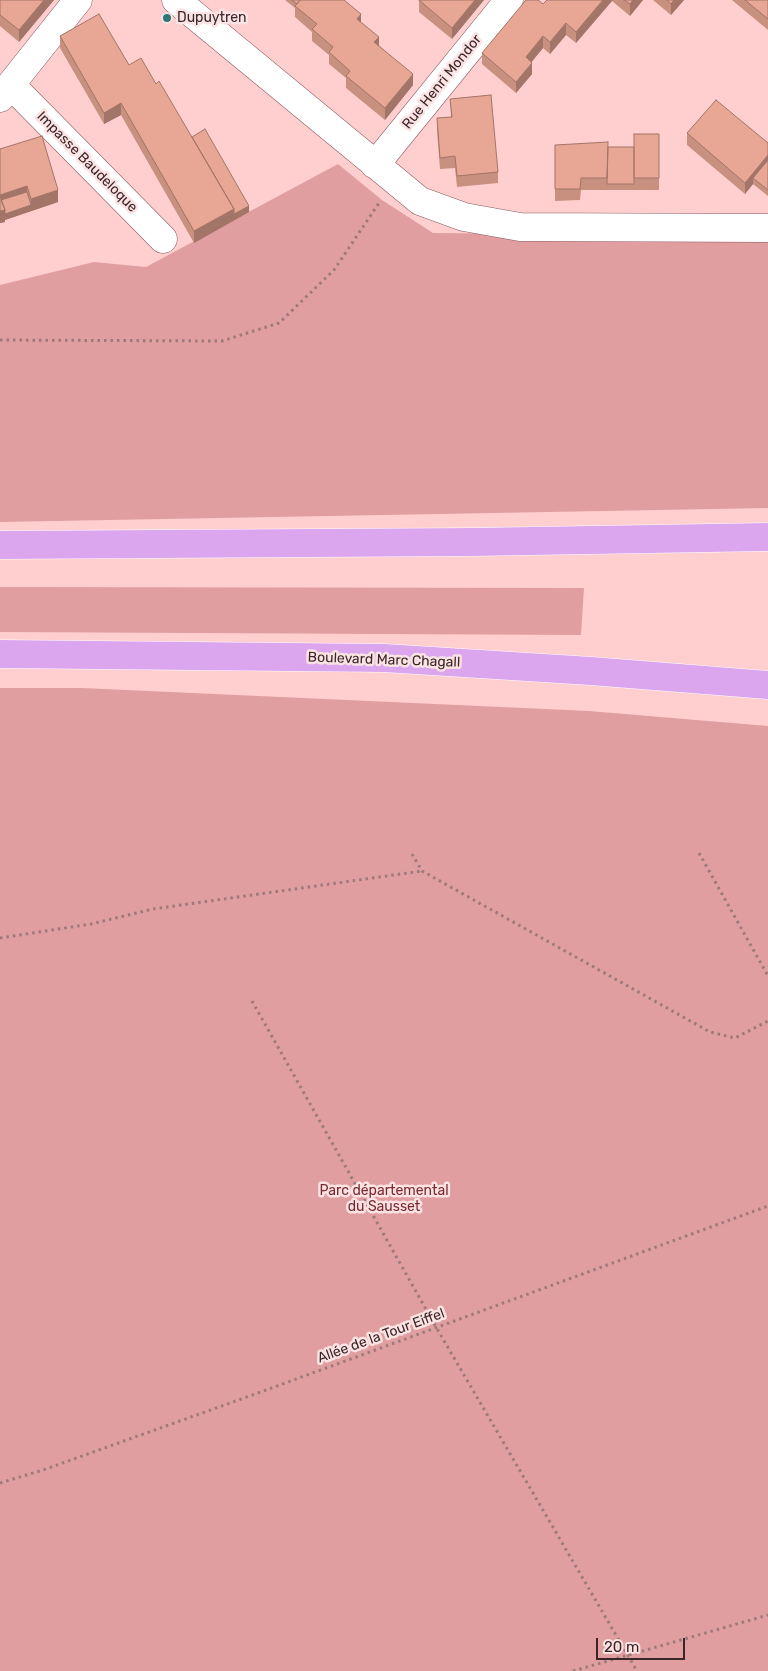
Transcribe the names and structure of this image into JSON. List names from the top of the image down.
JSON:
{
  "streets": {
    "highway": ["Boulevard Marc Chagall"],
    "street": ["Rue Henri Mondor", "Impasse Baudeloque"],
    "path": ["Allée de la Tour Eiffel"]
  },
  "parks": ["Parc départemental du Sausset"],
  "places": ["Dupuytren"],
  "scale_bar": "20 m"
}
